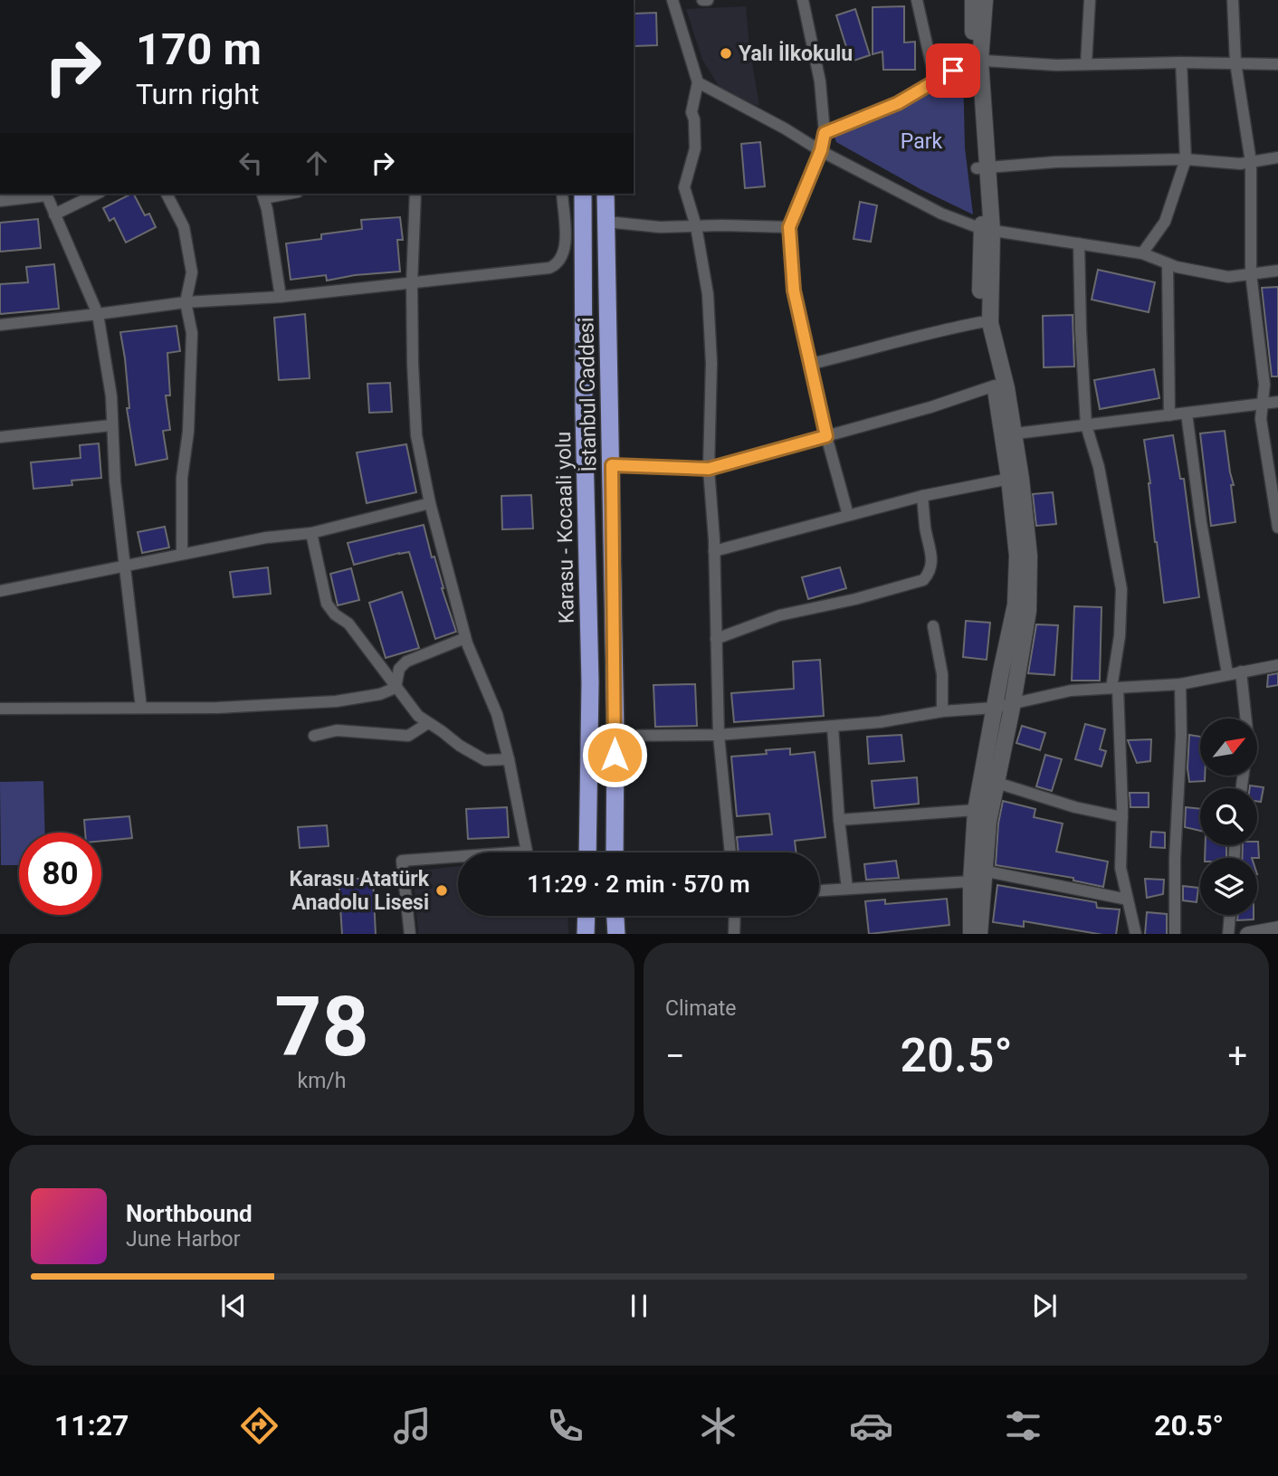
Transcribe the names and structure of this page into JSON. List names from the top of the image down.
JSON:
{
  "streets": {
    "highway": ["İstanbul Caddesi", "Karasu - Kocaali yolu"]
  },
  "parks": ["Park"],
  "places": ["Yalı İlkokulu", "Karasu Atatürk Anadolu Lisesi"],
  "north": "top right",
  "page": {
    "turn": ["170 m", "Turn right"],
    "limit": "80",
    "trip": "11:29 · 2 min · 570 m",
    "tile": [
      ["78", "km/h"],
      "Climate"
    ],
    "heat": ["−", "20.5°", "+"],
    "song": ["Northbound", "June Harbor"],
    "tabs": ["11:27", "20.5°"]
  }
}
